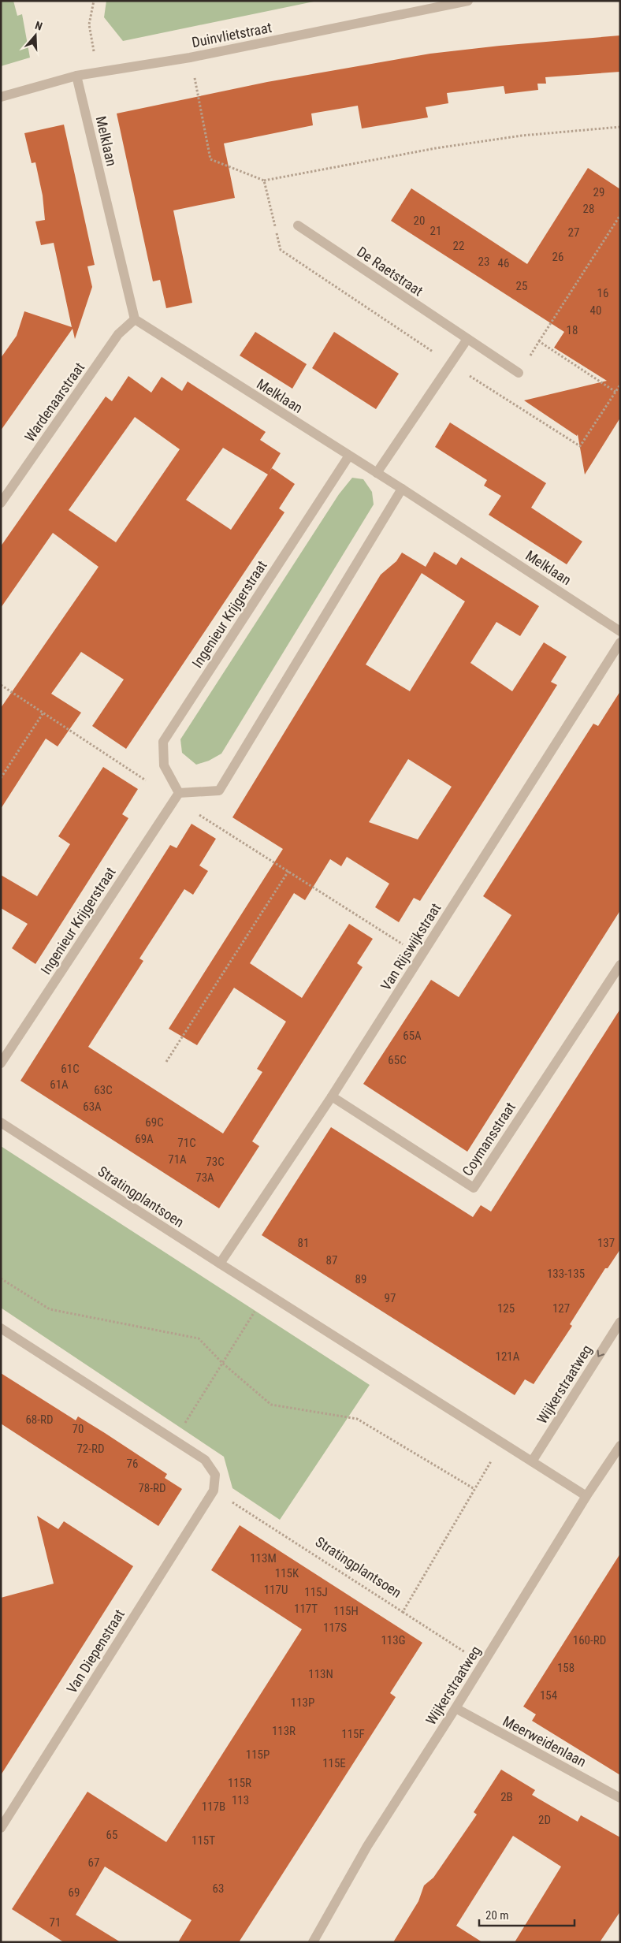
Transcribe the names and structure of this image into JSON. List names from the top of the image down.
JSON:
{
  "streets": {
    "street": [
      "Duinvlietstraat",
      "Melklaan",
      "De Raetstraat",
      "Wardenaarstraat",
      "Ingenieur Krijgerstraat",
      "Van Rijswijkstraat",
      "Coymansstraat",
      "Stratingplantsoen",
      "Wijkerstraatweg",
      "Van Diepenstraat",
      "Meerweidenlaan"
    ]
  },
  "crossings": [
    ["Duinvlietstraat", "Melklaan"],
    ["Melklaan", "Wardenaarstraat"],
    ["Melklaan", "Ingenieur Krijgerstraat"],
    ["Van Rijswijkstraat", "Coymansstraat"],
    ["Van Rijswijkstraat", "Stratingplantsoen"],
    ["Stratingplantsoen", "Wijkerstraatweg"],
    ["Stratingplantsoen", "Van Diepenstraat"],
    ["Wijkerstraatweg", "Meerweidenlaan"]
  ],
  "house_numbers": [
    "29",
    "28",
    "20",
    "21",
    "27",
    "22",
    "26",
    "23",
    "46",
    "25",
    "16",
    "40",
    "18",
    "65A",
    "65C",
    "61C",
    "61A",
    "63C",
    "63A",
    "69C",
    "69A",
    "71C",
    "71A",
    "73C",
    "73A",
    "81",
    "137",
    "87",
    "133-135",
    "89",
    "97",
    "125",
    "127",
    "121A",
    "68-RD",
    "70",
    "72-RD",
    "76",
    "78-RD",
    "113M",
    "115K",
    "117U",
    "115J",
    "117T",
    "115H",
    "117S",
    "113G",
    "160-RD",
    "158",
    "113N",
    "154",
    "113P",
    "113R",
    "115F",
    "115P",
    "115E",
    "115R",
    "2B",
    "113",
    "117B",
    "2D",
    "65",
    "115T",
    "67",
    "63",
    "69",
    "71"
  ],
  "scale_bar": "20 m",
  "north": "top"
}
